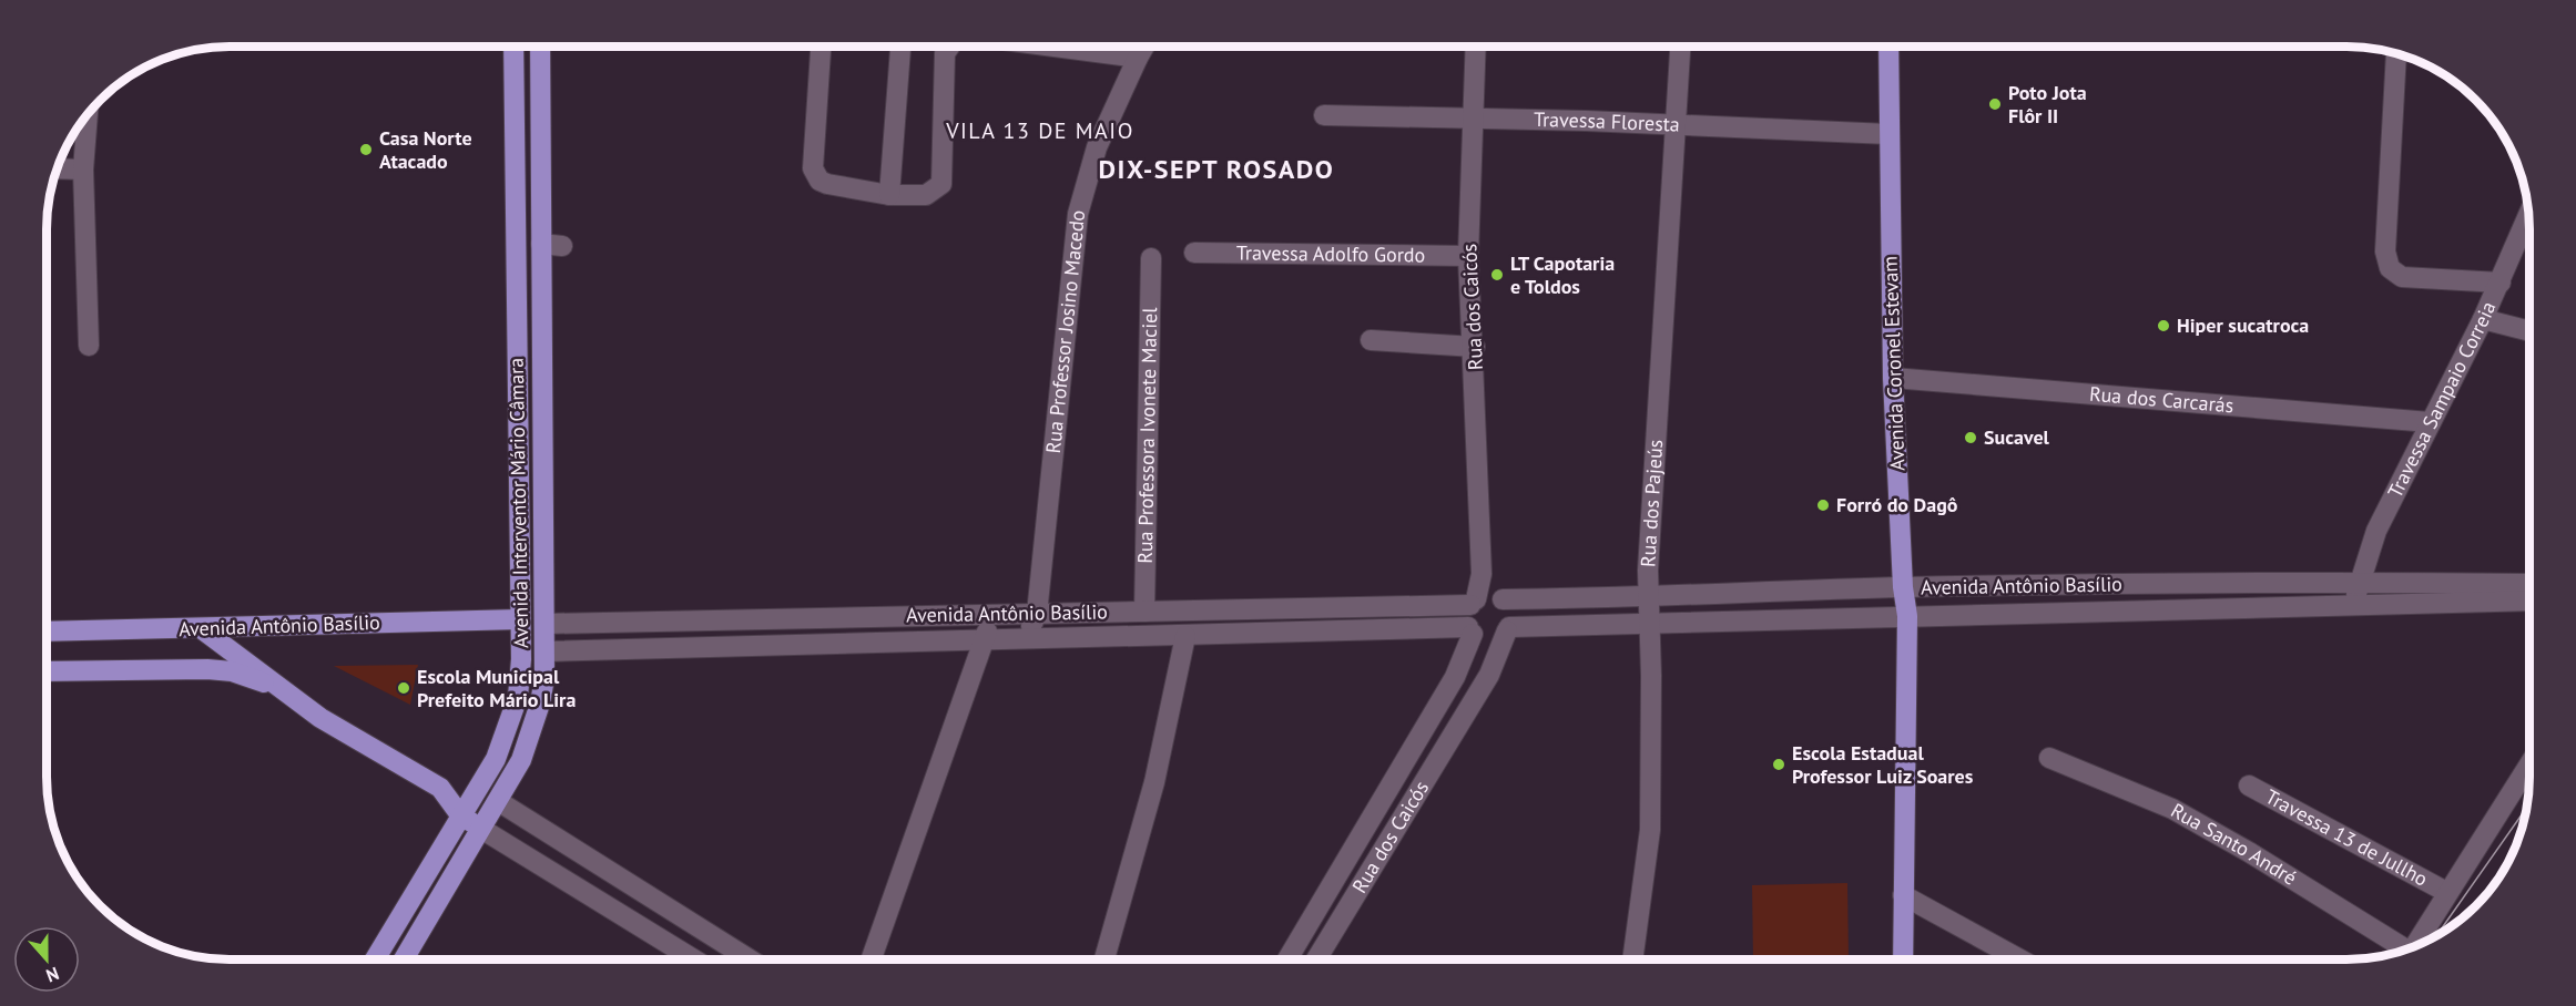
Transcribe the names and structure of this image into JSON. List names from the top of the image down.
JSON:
{
  "streets": {
    "main road": ["Avenida Coronel Estevam", "Avenida Interventor Mário Câmara", "Avenida Antônio Basílio"],
    "street": [
      "Travessa Floresta",
      "Travessa Adolfo Gordo",
      "Rua dos Caicós",
      "Rua Professor Josino Macedo",
      "Rua dos Carcarás",
      "Travessa Sampaio Correia",
      "Rua Professora Ivonete Maciel",
      "Rua dos Pajeús",
      "Travessa 13 de Jullho",
      "Rua Santo André"
    ]
  },
  "crossings": [
    ["Travessa Floresta", "Rua dos Caicós"],
    ["Travessa Floresta", "Avenida Coronel Estevam"],
    ["Travessa Floresta", "Rua dos Pajeús"],
    ["Travessa Adolfo Gordo", "Rua dos Caicós"],
    ["Rua dos Caicós", "Avenida Antônio Basílio"],
    ["Rua Professor Josino Macedo", "Avenida Antônio Basílio"],
    ["Avenida Coronel Estevam", "Rua dos Carcarás"],
    ["Avenida Coronel Estevam", "Avenida Antônio Basílio"],
    ["Rua dos Carcarás", "Travessa Sampaio Correia"],
    ["Travessa Sampaio Correia", "Avenida Antônio Basílio"],
    ["Rua Professora Ivonete Maciel", "Avenida Antônio Basílio"],
    ["Avenida Interventor Mário Câmara", "Avenida Antônio Basílio"],
    ["Rua dos Pajeús", "Avenida Antônio Basílio"]
  ],
  "districts": ["VILA 13 DE MAIO", "DIX-SEPT ROSADO"],
  "places": [
    "Poto Jota Flôr II",
    "Casa Norte Atacado",
    "LT Capotaria e Toldos",
    "Hiper sucatroca",
    "Sucavel",
    "Forró do Dagô",
    "Escola Municipal Prefeito Mário Lira",
    "Escola Estadual Professor Luiz Soares"
  ],
  "north": "bottom"
}
